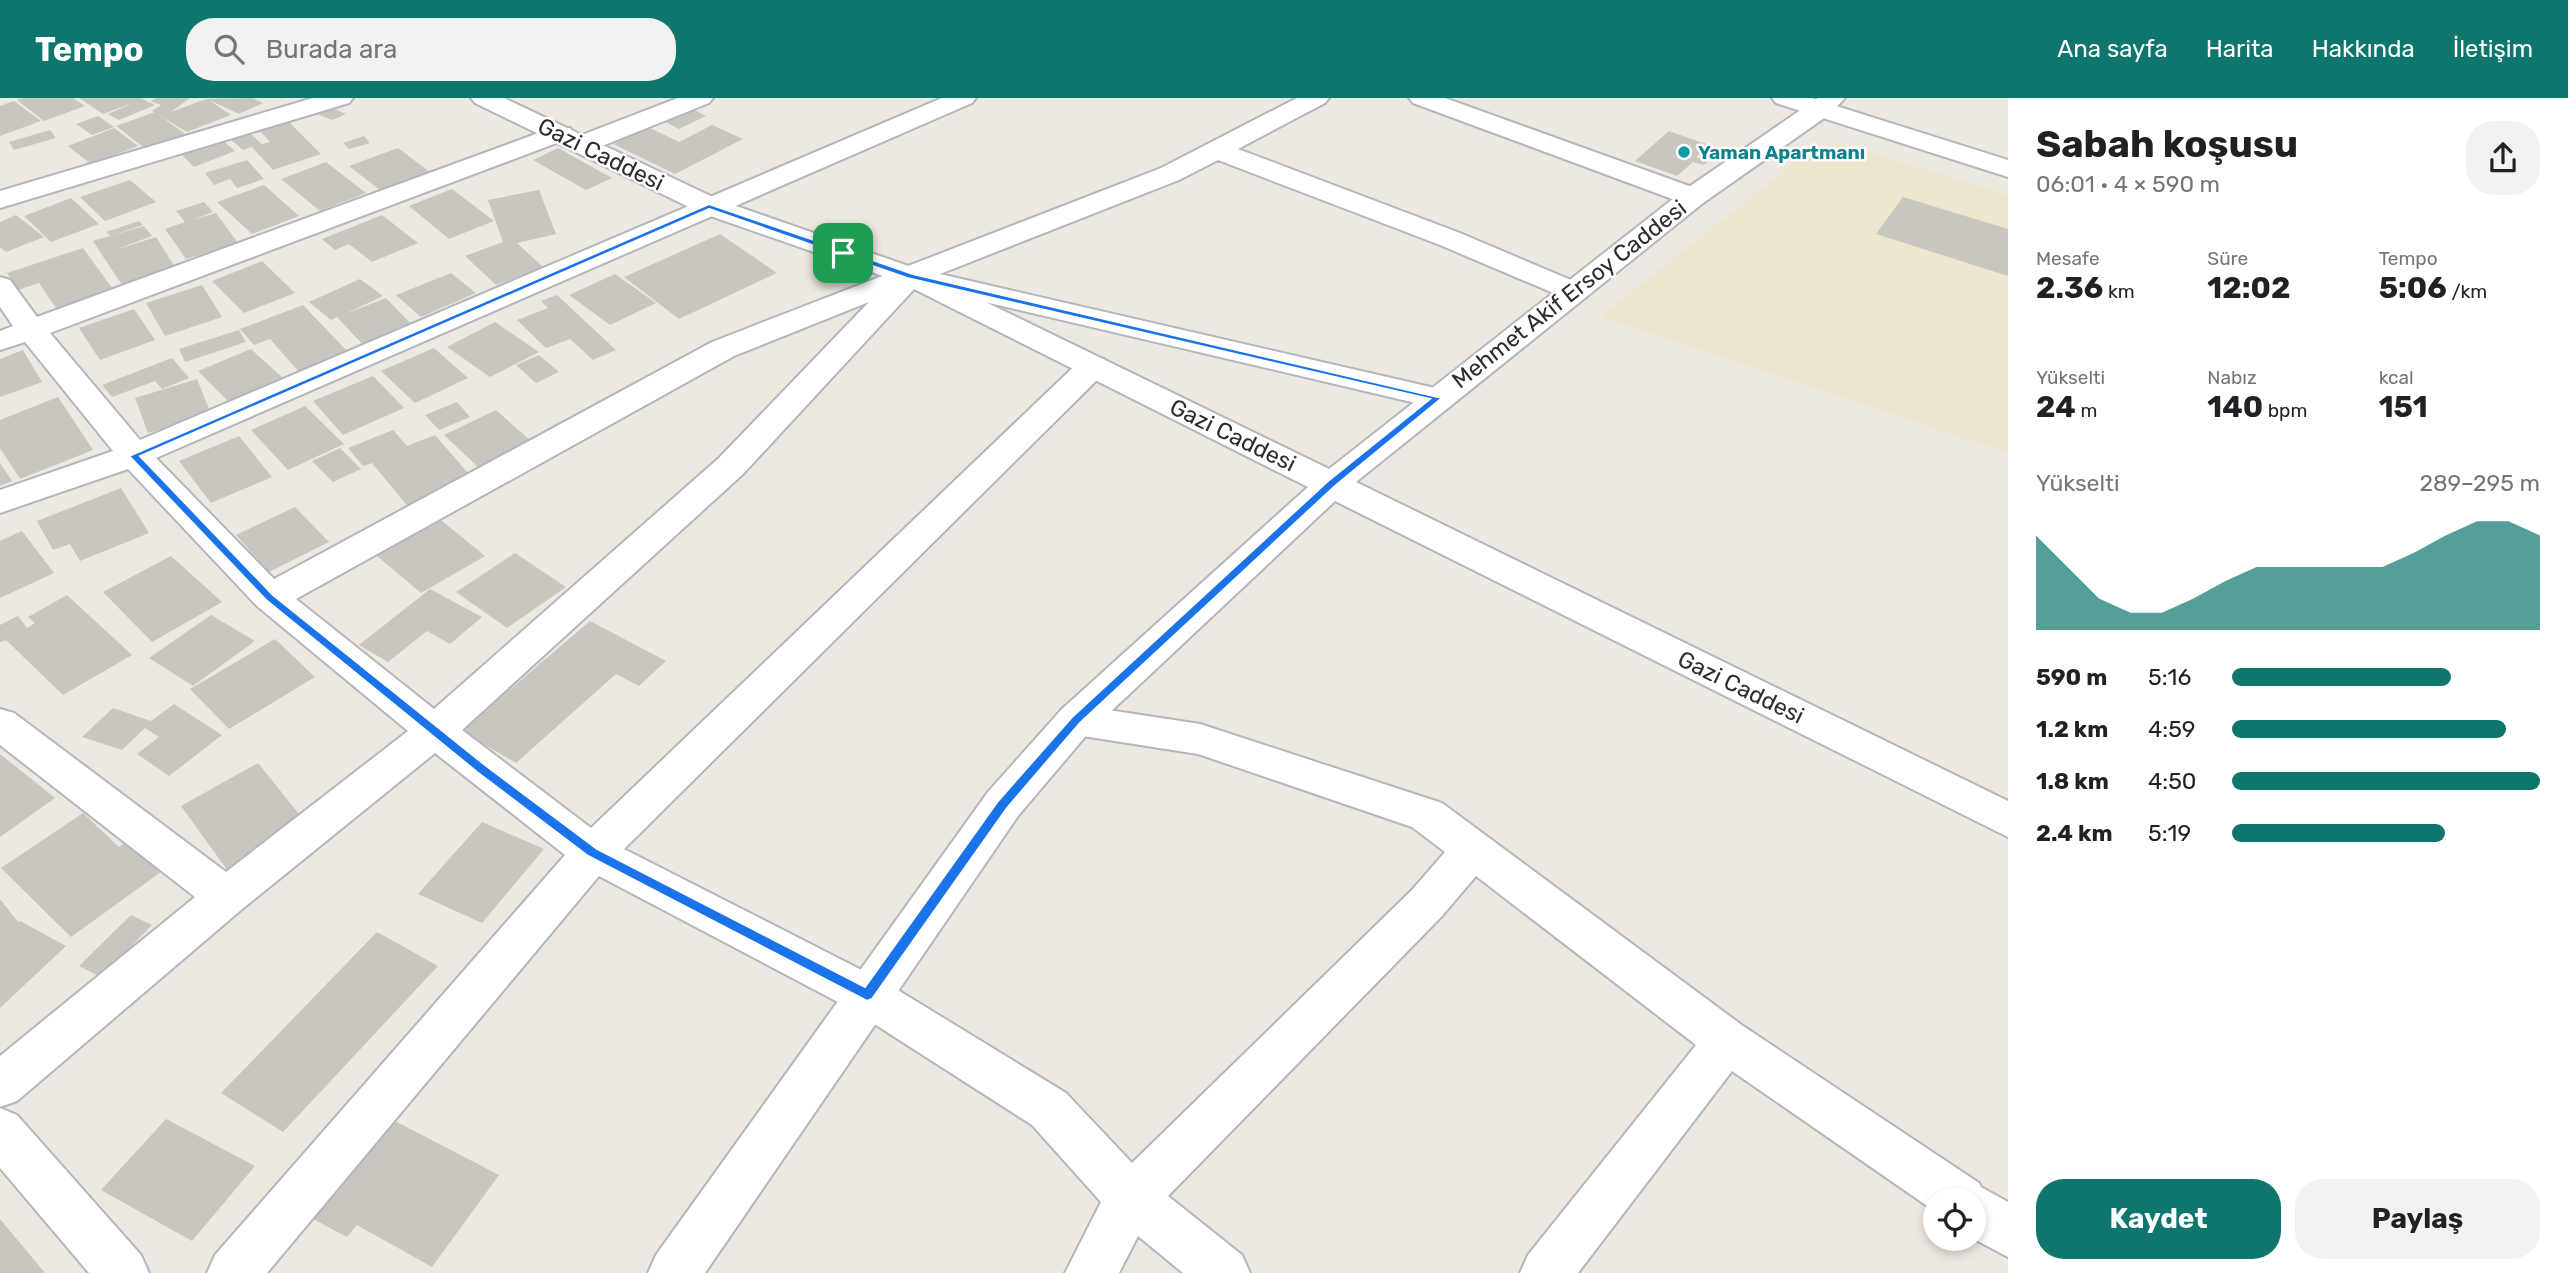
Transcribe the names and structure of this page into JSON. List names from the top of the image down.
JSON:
{
  "streets": {
    "street": ["Gazi Caddesi", "Mehmet Akif Ersoy Caddesi"]
  },
  "crossings": [
    ["Gazi Caddesi", "Mehmet Akif Ersoy Caddesi"]
  ],
  "places": ["Yaman Apartmanı"],
  "page": {
    "header": "Tempo",
    "search": "Burada ara",
    "nav": [
      "Ana sayfa",
      "Harita",
      "Hakkında",
      "İletişim"
    ],
    "heading": ["Sabah koşusu", "06:01 · 4 × 590 m"],
    "stats": [
      ["Mesafe", "2.36 km"],
      ["Süre", "12:02"],
      ["Tempo", "5:06 /km"],
      ["Yükselti", "24 m"],
      ["Nabız", "140 bpm"],
      ["kcal", "151"]
    ],
    "chart": ["Yükselti", "289–295 m"],
    "list": [
      {
        "name": "590 m",
        "note": "5:16"
      },
      {
        "name": "1.2 km",
        "note": "4:59"
      },
      {
        "name": "1.8 km",
        "note": "4:50"
      },
      {
        "name": "2.4 km",
        "note": "5:19"
      }
    ],
    "buttons": ["Kaydet", "Paylaş"]
  }
}
